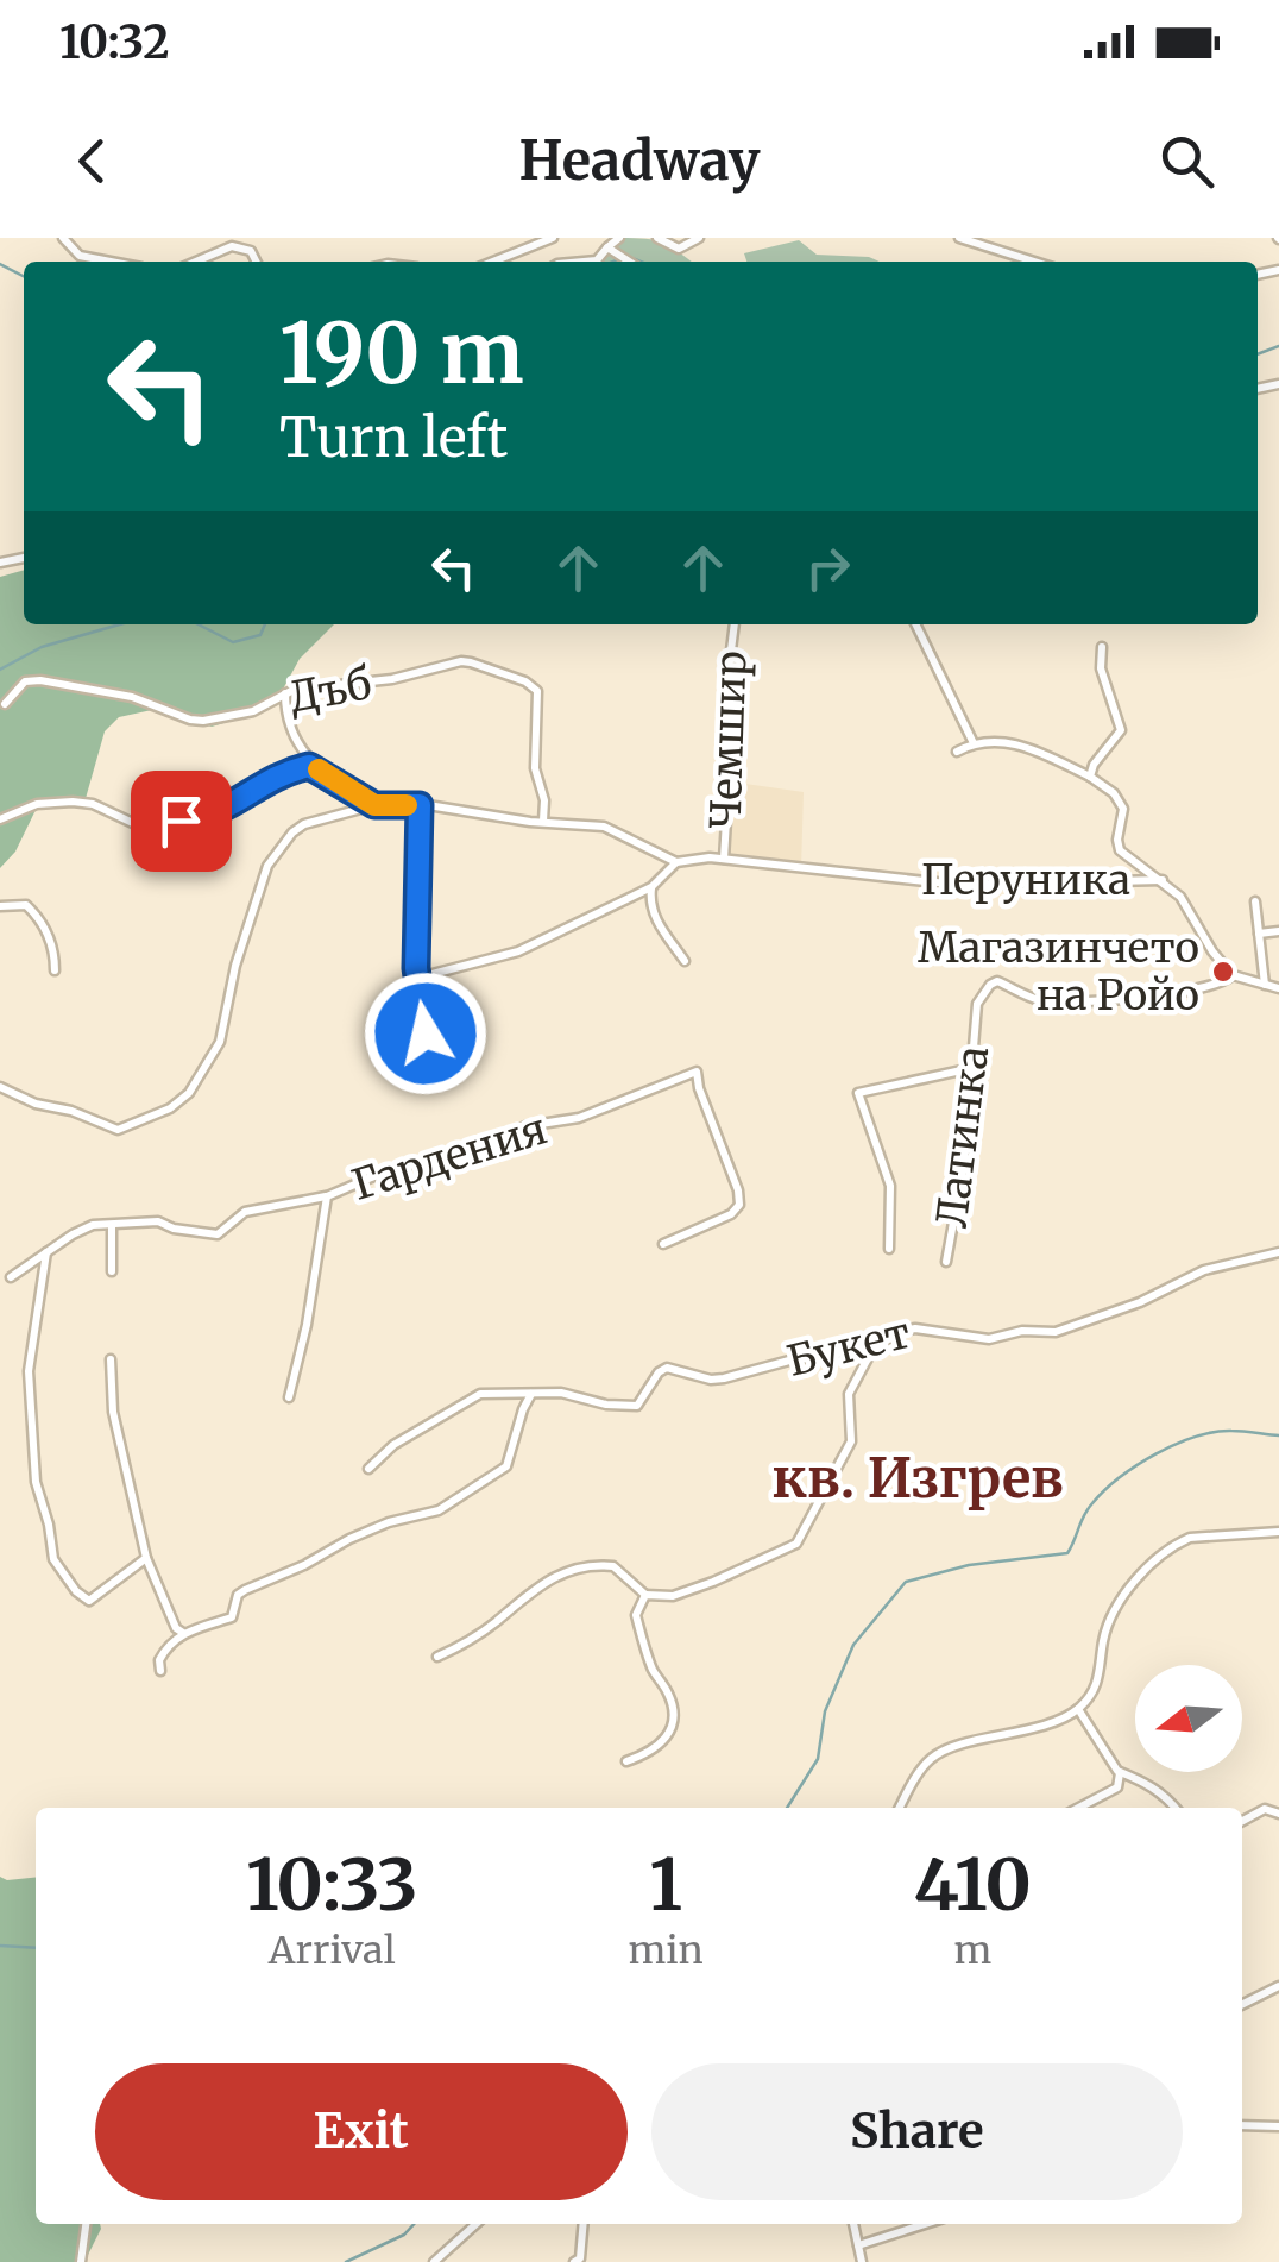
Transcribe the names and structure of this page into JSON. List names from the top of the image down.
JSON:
{
  "streets": {
    "street": [
      "Дъб",
      "Чемшир",
      "Перуника",
      "Латинка",
      "Гардения",
      "Букет"
    ]
  },
  "crossings": [
    ["Чемшир", "Перуника"],
    ["Перуника", "Латинка"]
  ],
  "districts": ["кв. Изгрев"],
  "places": ["Магазинчето на Ройо"],
  "north": "left",
  "page": {
    "status": "10:32",
    "header": "Headway",
    "turn": ["190 m", "Turn left"],
    "eta": [
      "10:33",
      "Arrival",
      "1",
      "min",
      "410",
      "m"
    ],
    "buttons": ["Exit", "Share"]
  }
}
